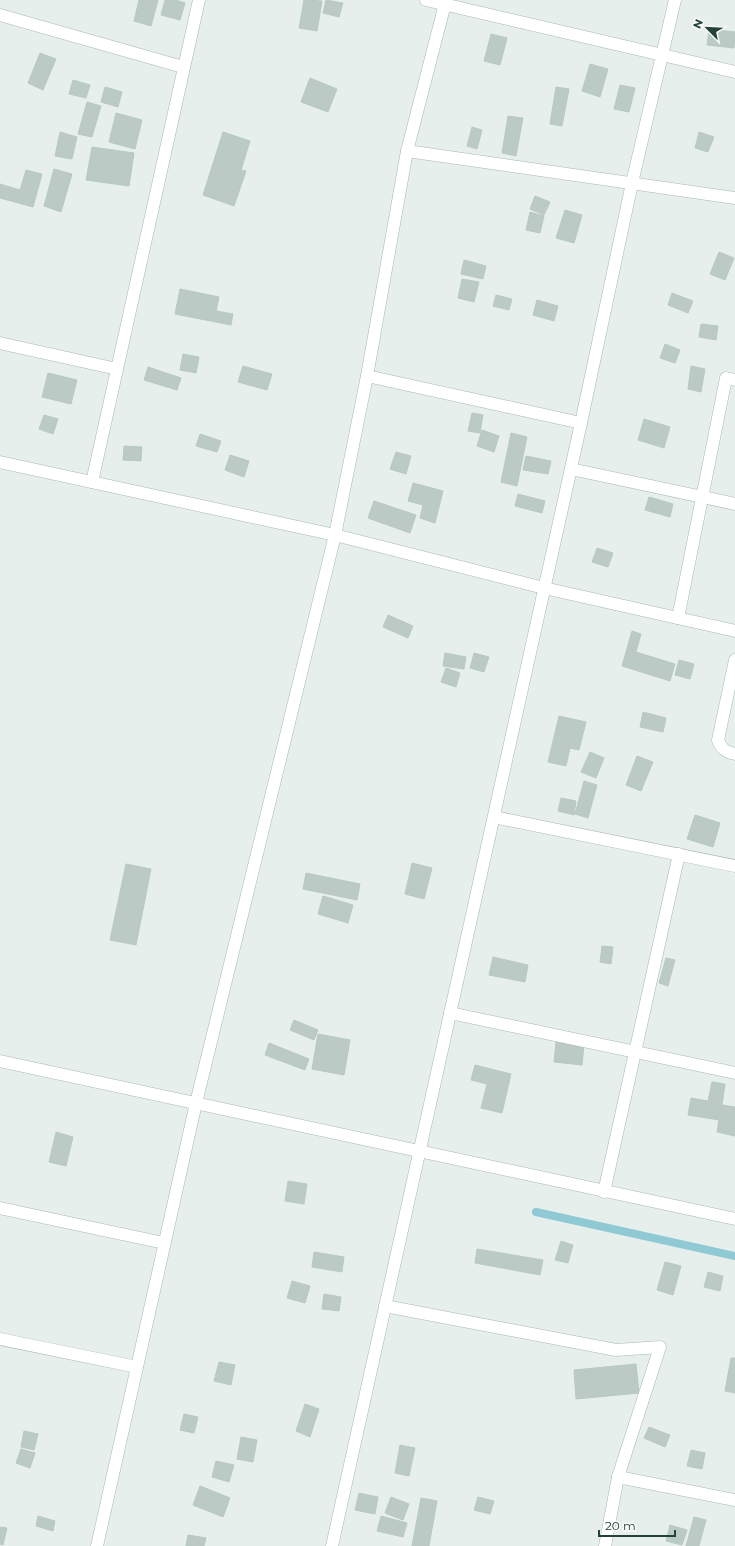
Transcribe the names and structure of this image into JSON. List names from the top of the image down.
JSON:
{
  "scale_bar": "20 m",
  "north": "top left"
}
